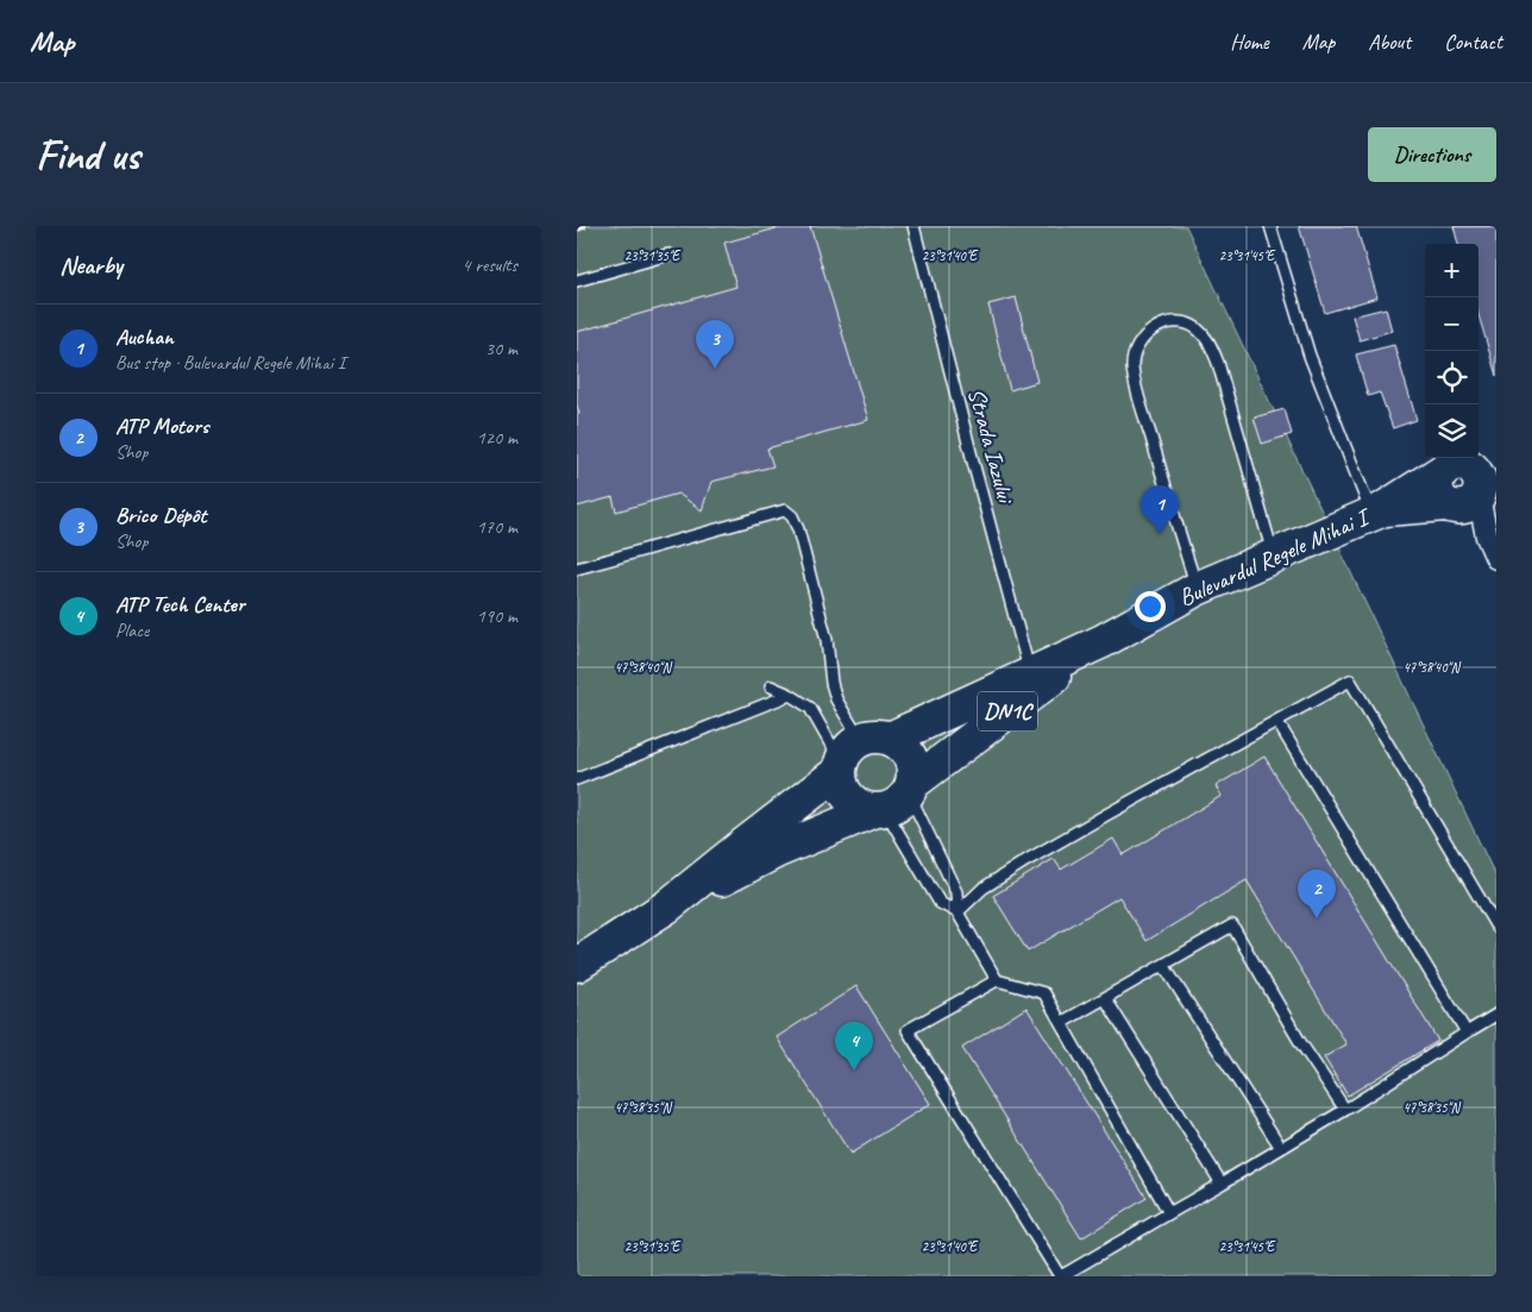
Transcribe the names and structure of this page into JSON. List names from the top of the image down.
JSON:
{
  "streets": {
    "main road": ["Bulevardul Regele Mihai I", "DN1C"],
    "lane": ["Strada Iazului"]
  },
  "crossings": [
    ["Strada Iazului", "Bulevardul Regele Mihai I"]
  ],
  "page": {
    "header": "Map",
    "nav": [
      "Home",
      "Map",
      "About",
      "Contact"
    ],
    "buttons": "Directions",
    "title": "Find us",
    "heading": ["Nearby", "4 results"],
    "map_buttons": ["+", "−"],
    "list": [
      {
        "mark": "1",
        "name": "Auchan",
        "note": "Bus stop · Bulevardul Regele Mihai I",
        "value": "30 m"
      },
      {
        "mark": "2",
        "name": "ATP Motors",
        "note": "Shop",
        "value": "120 m"
      },
      {
        "mark": "3",
        "name": "Brico Dépôt",
        "note": "Shop",
        "value": "170 m"
      },
      {
        "mark": "4",
        "name": "ATP Tech Center",
        "note": "Place",
        "value": "190 m"
      }
    ],
    "pins": [
      "3",
      "1",
      "2",
      "4"
    ]
  },
  "coordinates": [
    "23°31'35\"E",
    "23°31'40\"E",
    "23°31'45\"E",
    "47°38'40\"N",
    "47°38'35\"N"
  ]
}
